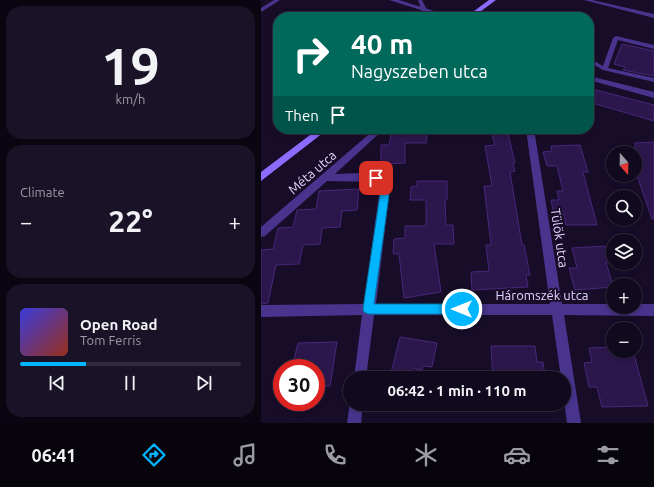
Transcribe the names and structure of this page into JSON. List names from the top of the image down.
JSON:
{
  "streets": {
    "main road": ["Méta utca"],
    "street": ["Tülök utca", "Háromszék utca"]
  },
  "crossings": [
    ["Tülök utca", "Háromszék utca"]
  ],
  "north": "bottom",
  "page": {
    "tile": [
      ["19", "km/h"],
      "Climate"
    ],
    "turn": ["40 m", "Nagyszeben utca"],
    "then": "Then",
    "map_buttons": ["+", "−"],
    "heat": ["−", "22°", "+"],
    "song": ["Open Road", "Tom Ferris"],
    "limit": "30",
    "trip": "06:42 · 1 min · 110 m",
    "tabs": "06:41"
  }
}
